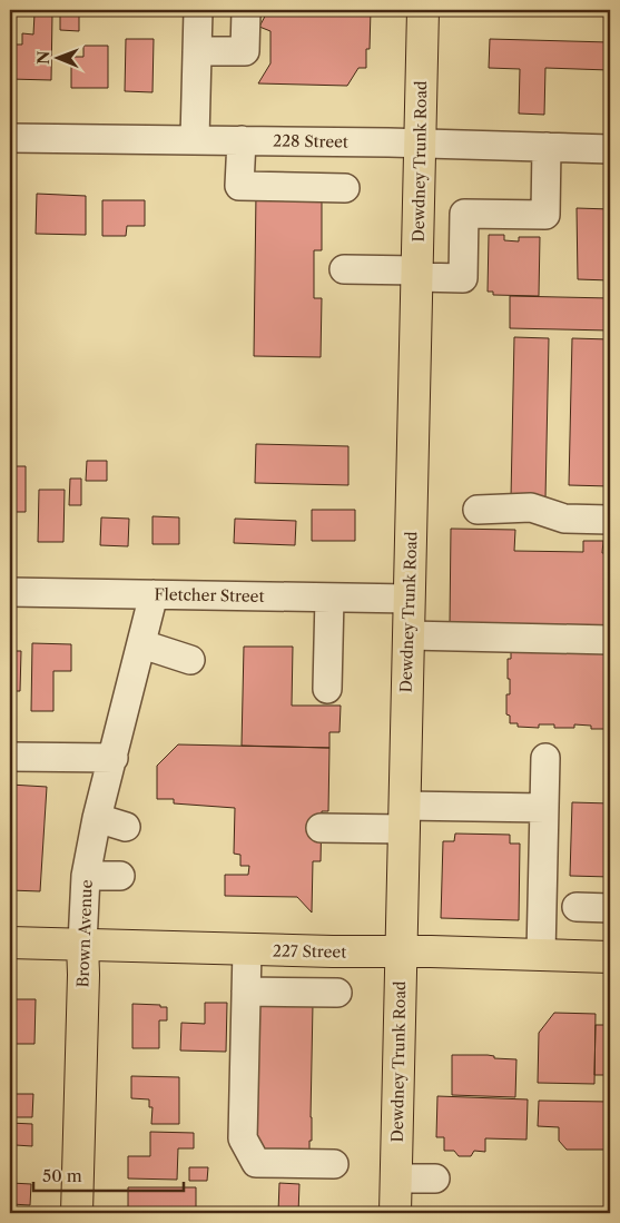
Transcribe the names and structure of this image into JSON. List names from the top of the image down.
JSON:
{
  "streets": {
    "main road": ["Dewdney Trunk Road", "Brown Avenue", "227 Street"],
    "street": ["228 Street", "Fletcher Street"]
  },
  "crossings": [
    ["228 Street", "Dewdney Trunk Road"],
    ["Dewdney Trunk Road", "Fletcher Street"],
    ["Dewdney Trunk Road", "227 Street"],
    ["Fletcher Street", "Brown Avenue"],
    ["Brown Avenue", "227 Street"]
  ],
  "scale_bar": "50 m",
  "north": "left"
}
